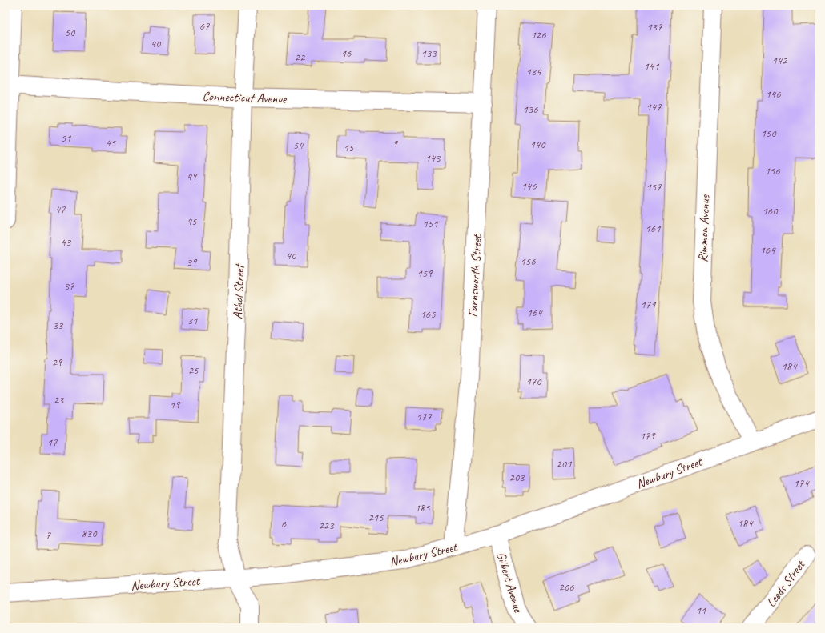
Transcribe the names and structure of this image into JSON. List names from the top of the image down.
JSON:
{
  "streets": {
    "street": [
      "Connecticut Avenue",
      "Rimmon Avenue",
      "Farnsworth Street",
      "Athol Street",
      "Newbury Street",
      "Gilbert Avenue",
      "Leeds Street"
    ]
  },
  "crossings": [
    ["Connecticut Avenue", "Farnsworth Street"],
    ["Connecticut Avenue", "Athol Street"],
    ["Rimmon Avenue", "Newbury Street"],
    ["Farnsworth Street", "Newbury Street"],
    ["Athol Street", "Newbury Street"],
    ["Newbury Street", "Gilbert Avenue"]
  ],
  "house_numbers": [
    "67",
    "137",
    "50",
    "126",
    "40",
    "16",
    "133",
    "22",
    "142",
    "141",
    "134",
    "146",
    "147",
    "136",
    "150",
    "51",
    "45",
    "9",
    "140",
    "54",
    "15",
    "143",
    "156",
    "49",
    "146",
    "157",
    "47",
    "160",
    "45",
    "151",
    "161",
    "43",
    "164",
    "40",
    "156",
    "39",
    "159",
    "37",
    "171",
    "164",
    "165",
    "31",
    "33",
    "29",
    "184",
    "25",
    "170",
    "23",
    "19",
    "177",
    "179",
    "17",
    "201",
    "203",
    "174",
    "185",
    "215",
    "184",
    "6",
    "223",
    "830",
    "7",
    "206",
    "11"
  ]
}
